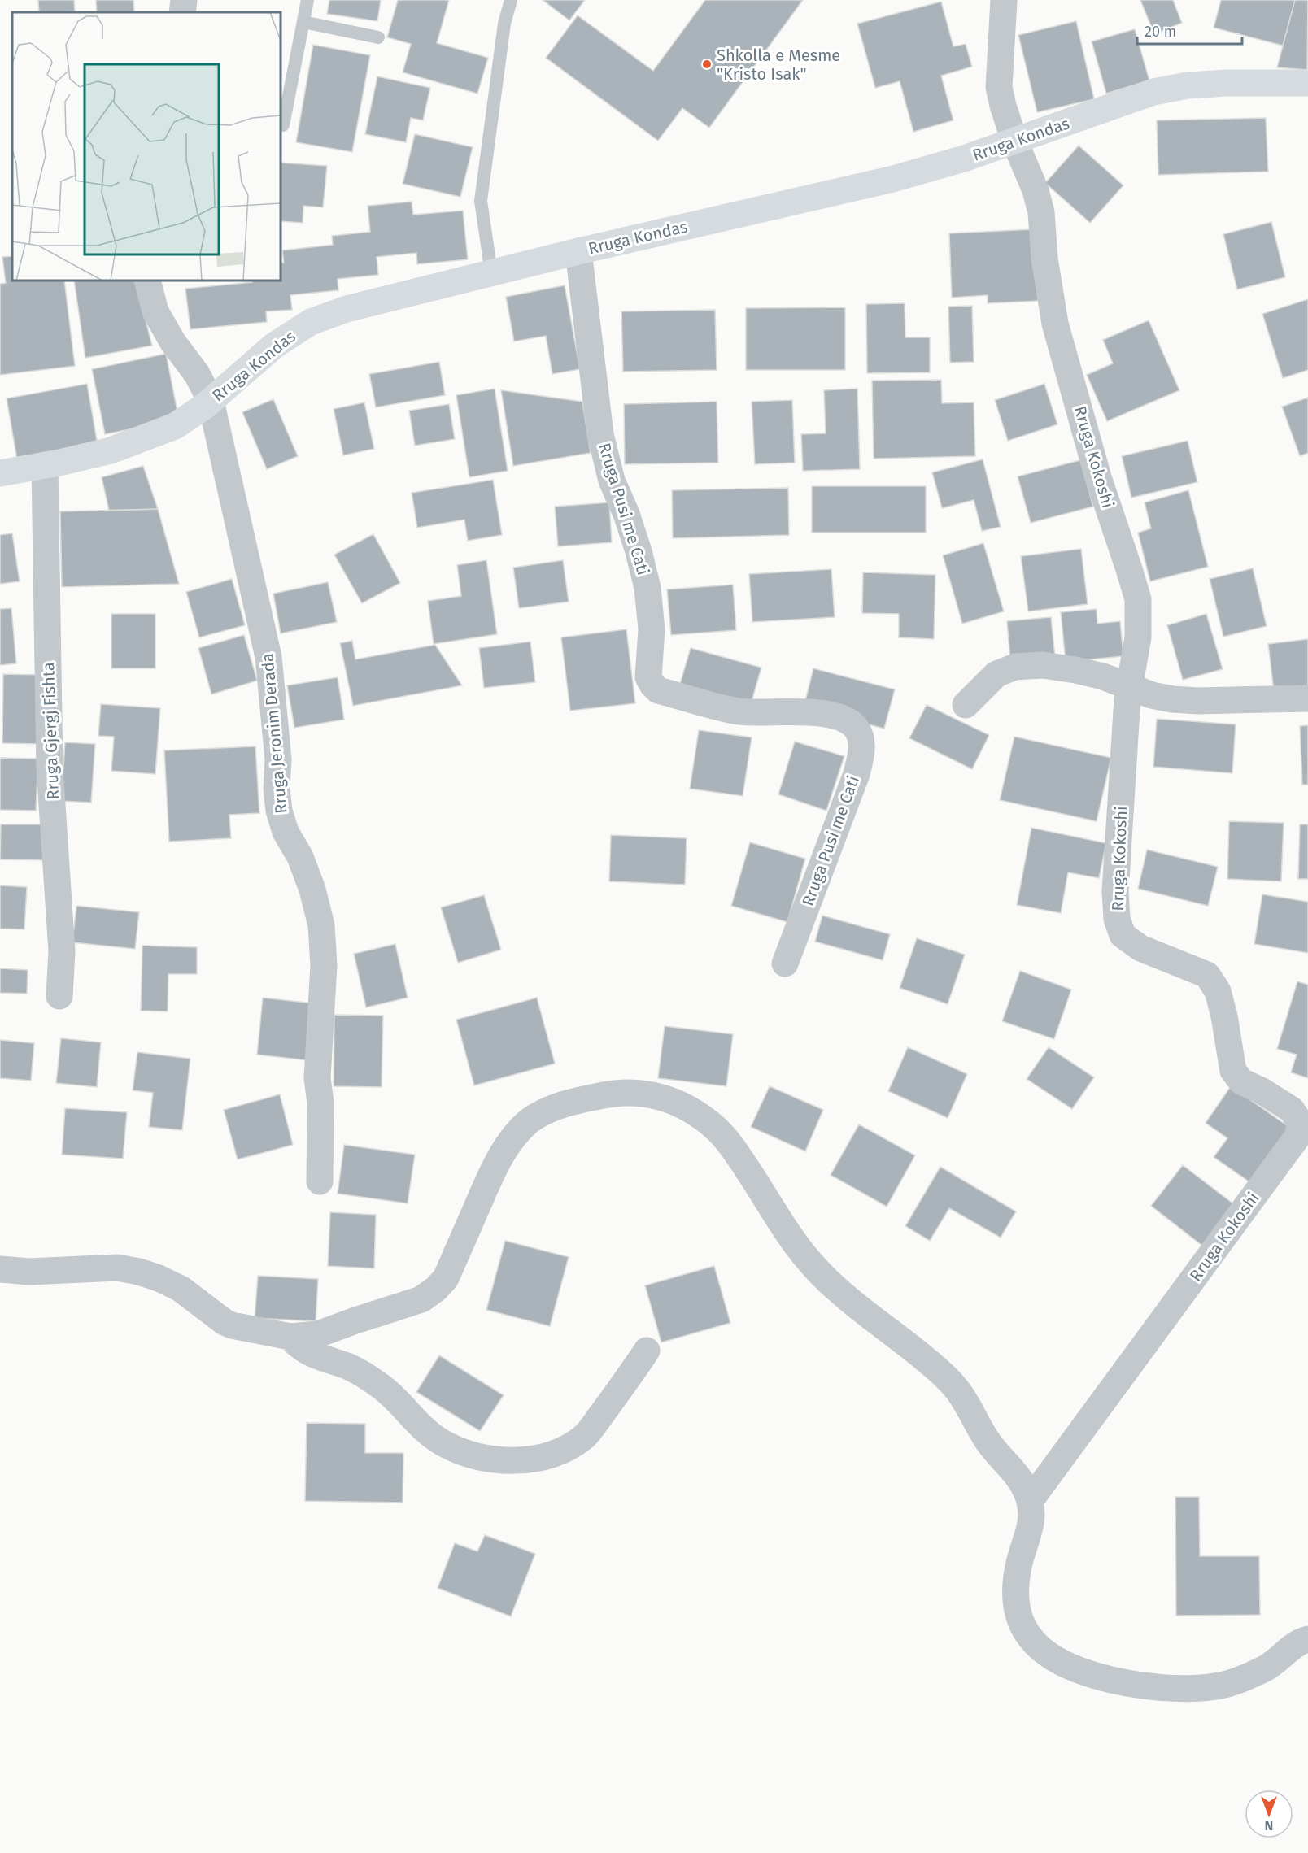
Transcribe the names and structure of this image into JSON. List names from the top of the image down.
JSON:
{
  "streets": {
    "street": [
      "Rruga Kondas",
      "Rruga Kokoshi",
      "Rruga Pusi me Cati",
      "Rruga Gjergj Fishta",
      "Rruga Jeronim Derada"
    ]
  },
  "crossings": [
    ["Rruga Kondas", "Rruga Kokoshi"],
    ["Rruga Kondas", "Rruga Pusi me Cati"],
    ["Rruga Kondas", "Rruga Gjergj Fishta"],
    ["Rruga Kondas", "Rruga Jeronim Derada"]
  ],
  "places": ["Shkolla e Mesme \"Kristo Isak\""],
  "scale_bar": "20 m",
  "north": "bottom"
}
